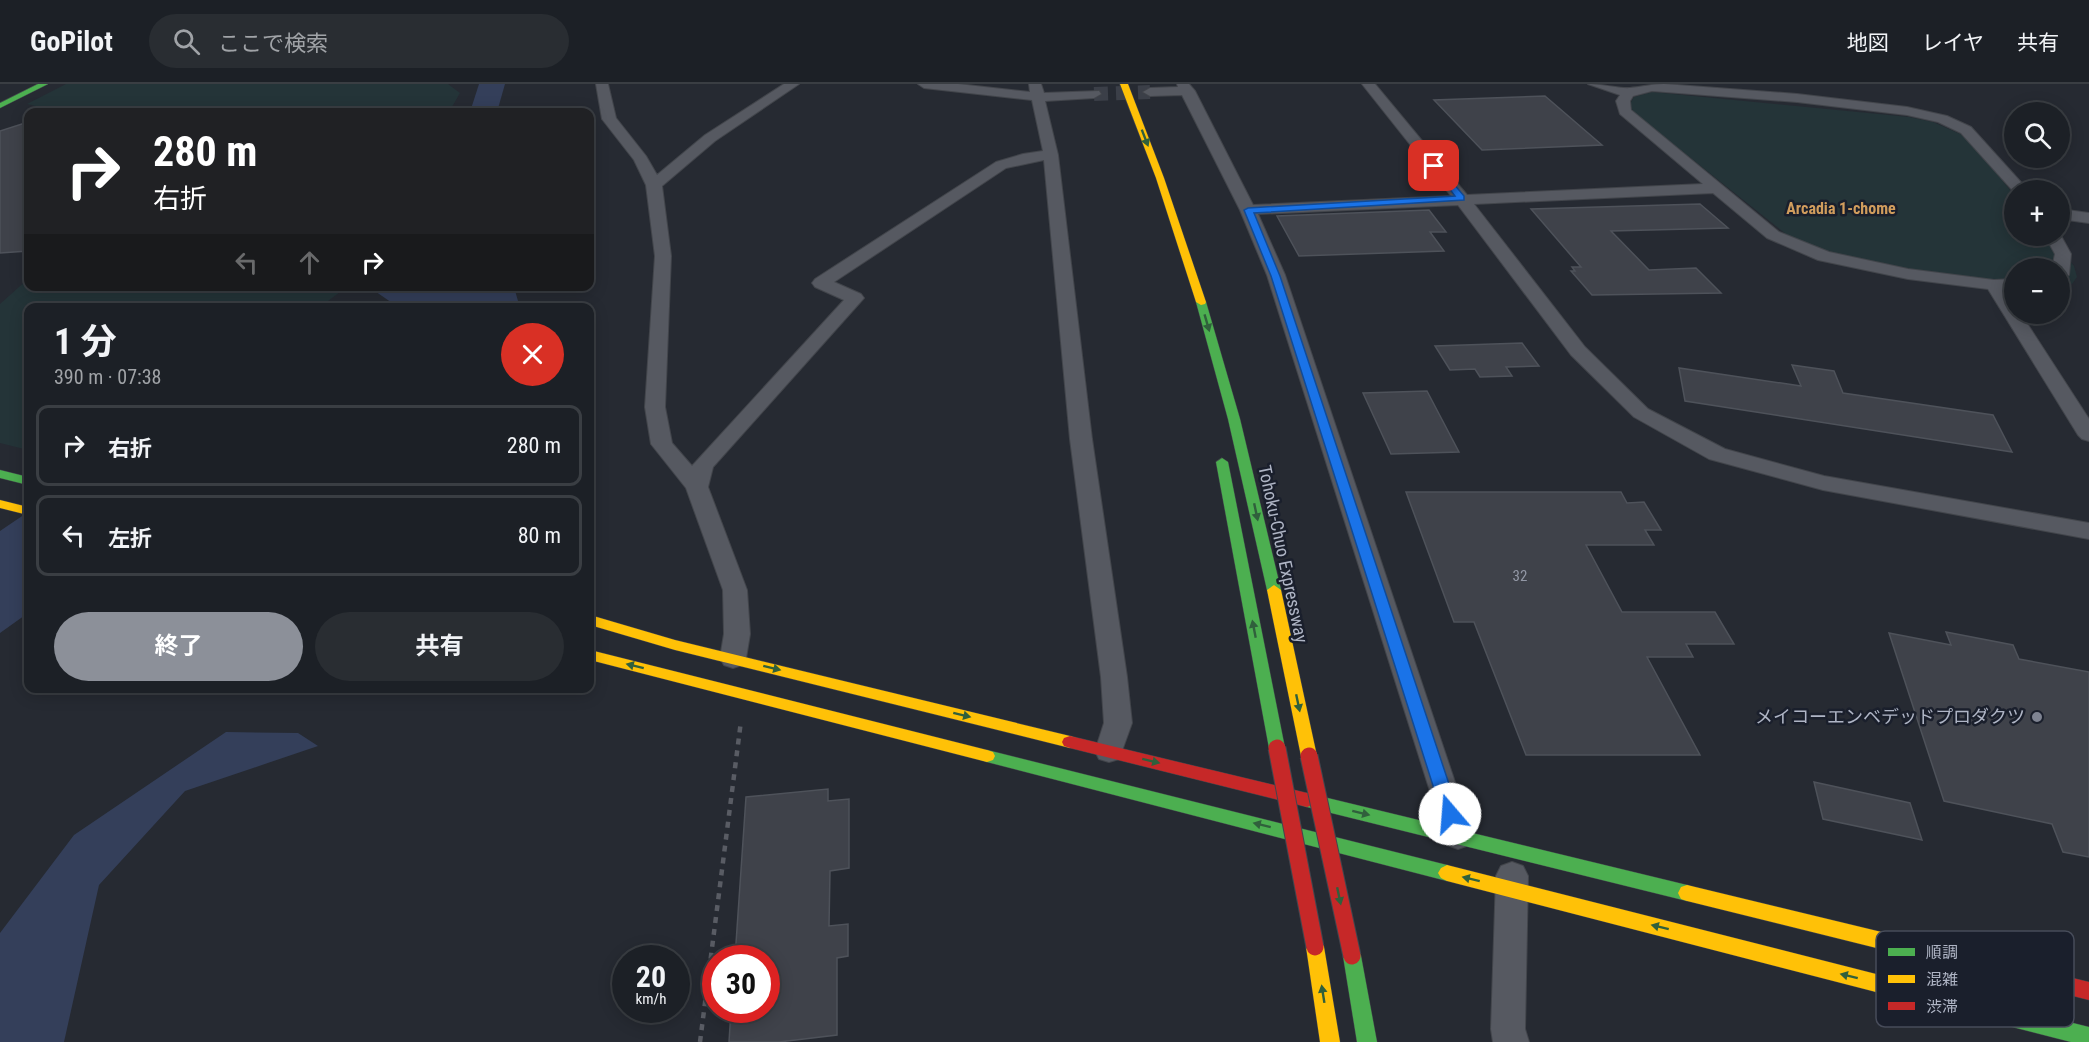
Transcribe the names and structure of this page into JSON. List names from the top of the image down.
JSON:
{
  "streets": {
    "main road": ["Tohoku-Chuo Expressway"]
  },
  "districts": ["Arcadia 1-chome"],
  "places": ["メイコーエンベデッドプロダクツ"],
  "house_numbers": ["32"],
  "legend": ["順調", "混雑", "渋滞"],
  "page": {
    "header": "GoPilot",
    "search": "ここで検索",
    "nav": ["地図", "レイヤ", "共有"],
    "map_buttons": ["+", "−"],
    "turn": ["280 m", "右折"],
    "heading": ["1 分", "390 m · 07:38"],
    "list": [
      {
        "name": "右折",
        "value": "280 m"
      },
      {
        "name": "左折",
        "value": "80 m"
      }
    ],
    "buttons": ["終了", "共有"],
    "speed": "20 km/h",
    "limit": "30"
  }
}
